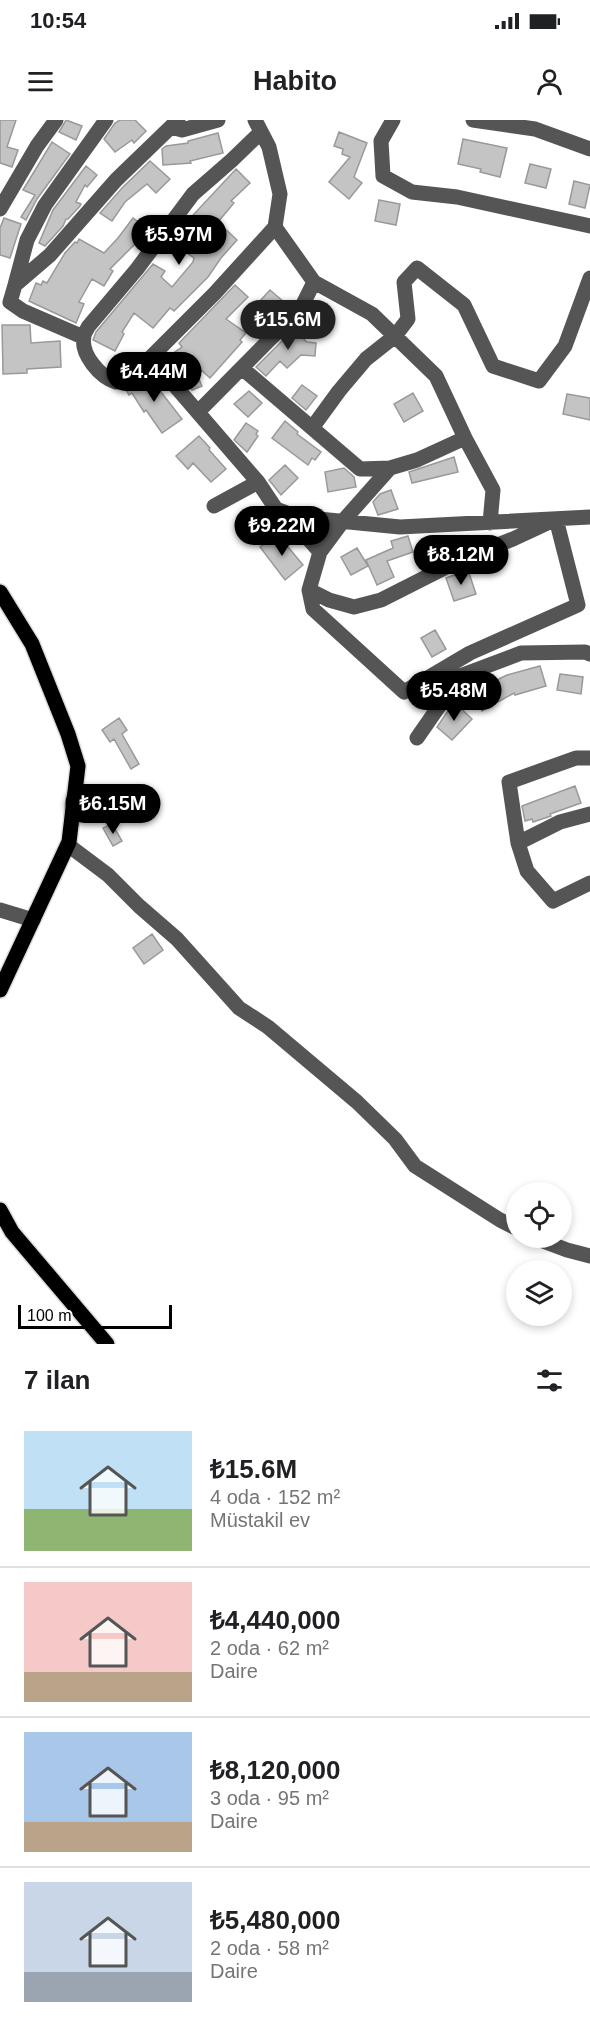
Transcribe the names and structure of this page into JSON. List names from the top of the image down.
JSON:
{
  "scale_bar": "100 m",
  "page": {
    "status": "10:54",
    "header": "Habito",
    "price": [
      "₺5.97M",
      "₺15.6M",
      "₺4.44M",
      "₺9.22M",
      "₺8.12M",
      "₺5.48M",
      "₺6.15M"
    ],
    "scale": "100 m",
    "heading": "7 ilan",
    "list": [
      {
        "name": "₺15.6M",
        "note": "4 oda · 152 m² · Müstakil ev"
      },
      {
        "name": "₺4,440,000",
        "note": "2 oda · 62 m² · Daire"
      },
      {
        "name": "₺8,120,000",
        "note": "3 oda · 95 m² · Daire"
      },
      {
        "name": "₺5,480,000",
        "note": "2 oda · 58 m² · Daire"
      }
    ]
  }
}
